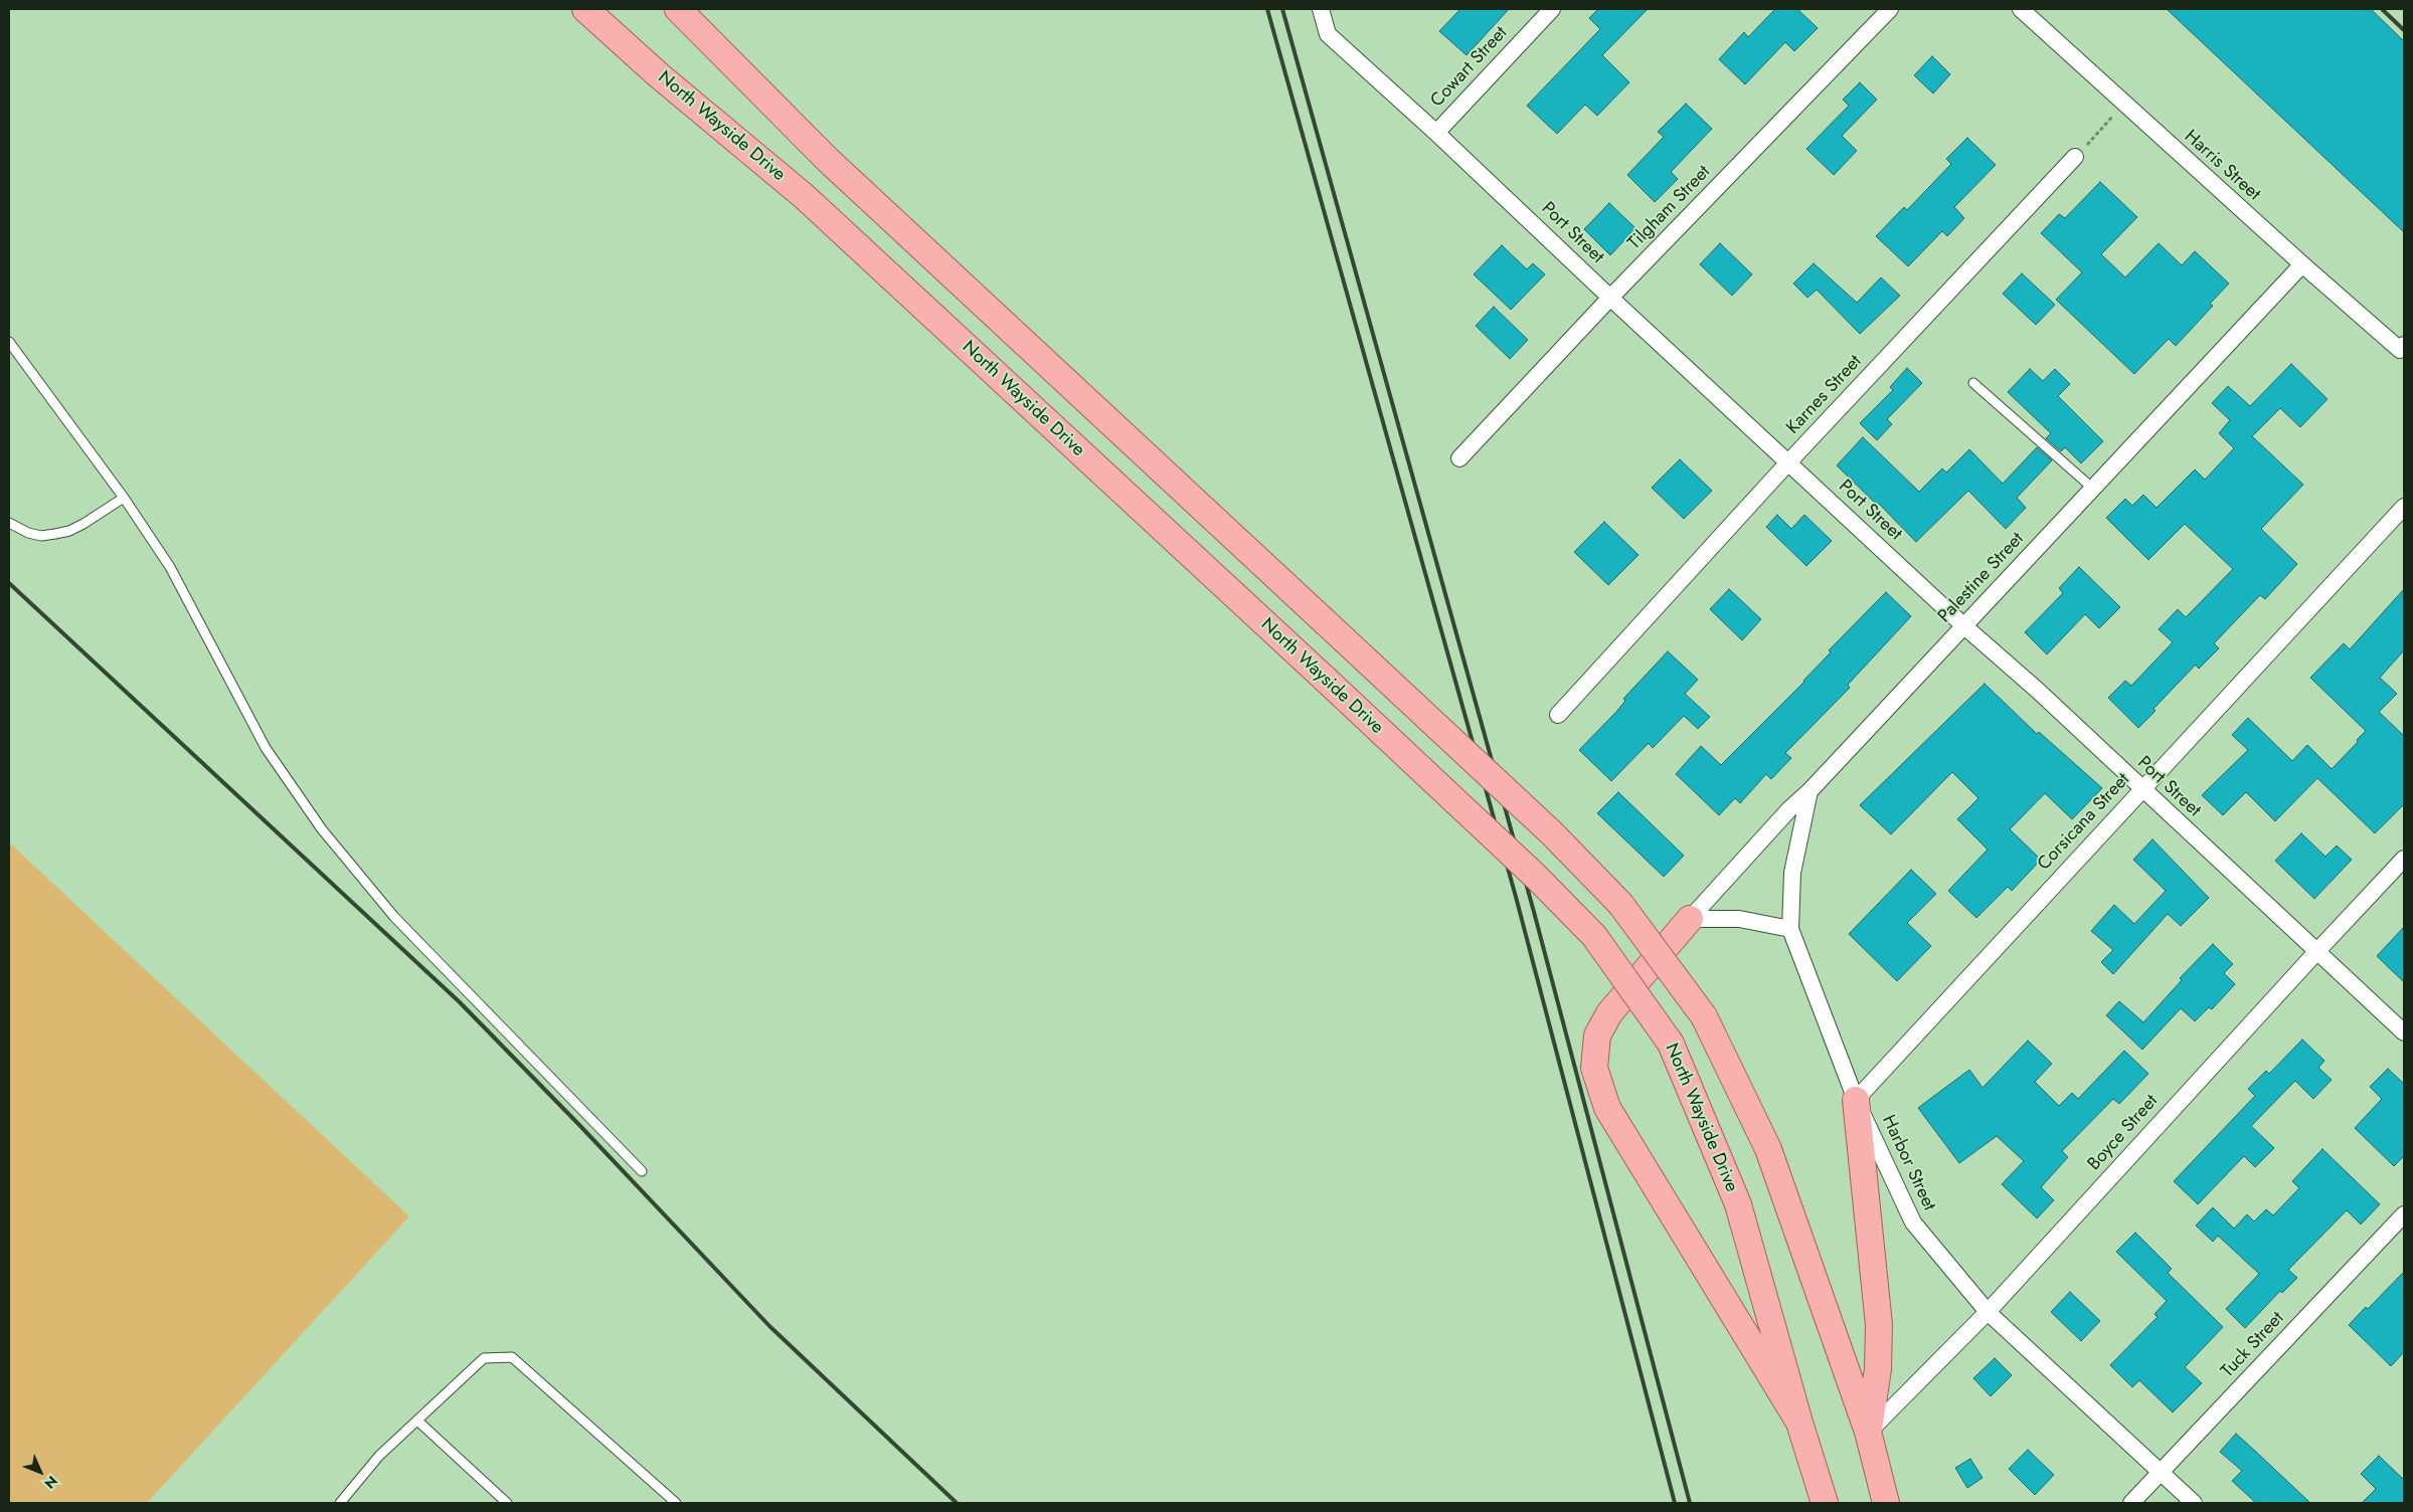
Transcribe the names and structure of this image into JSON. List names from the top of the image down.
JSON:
{
  "streets": {
    "main road": ["North Wayside Drive"],
    "street": [
      "Cowart Street",
      "Harris Street",
      "Tilgham Street",
      "Port Street",
      "Karnes Street",
      "Palestine Street",
      "Corsicana Street",
      "Boyce Street",
      "Harbor Street",
      "Tuck Street"
    ]
  },
  "crossings": [
    ["Cowart Street", "Port Street"],
    ["Harris Street", "Palestine Street"],
    ["Tilgham Street", "Port Street"],
    ["Port Street", "Karnes Street"],
    ["Port Street", "Palestine Street"],
    ["Port Street", "Corsicana Street"],
    ["Port Street", "Boyce Street"],
    ["Corsicana Street", "Harbor Street"],
    ["Boyce Street", "Harbor Street"],
    ["Harbor Street", "Tuck Street"]
  ],
  "north": "bottom right"
}
